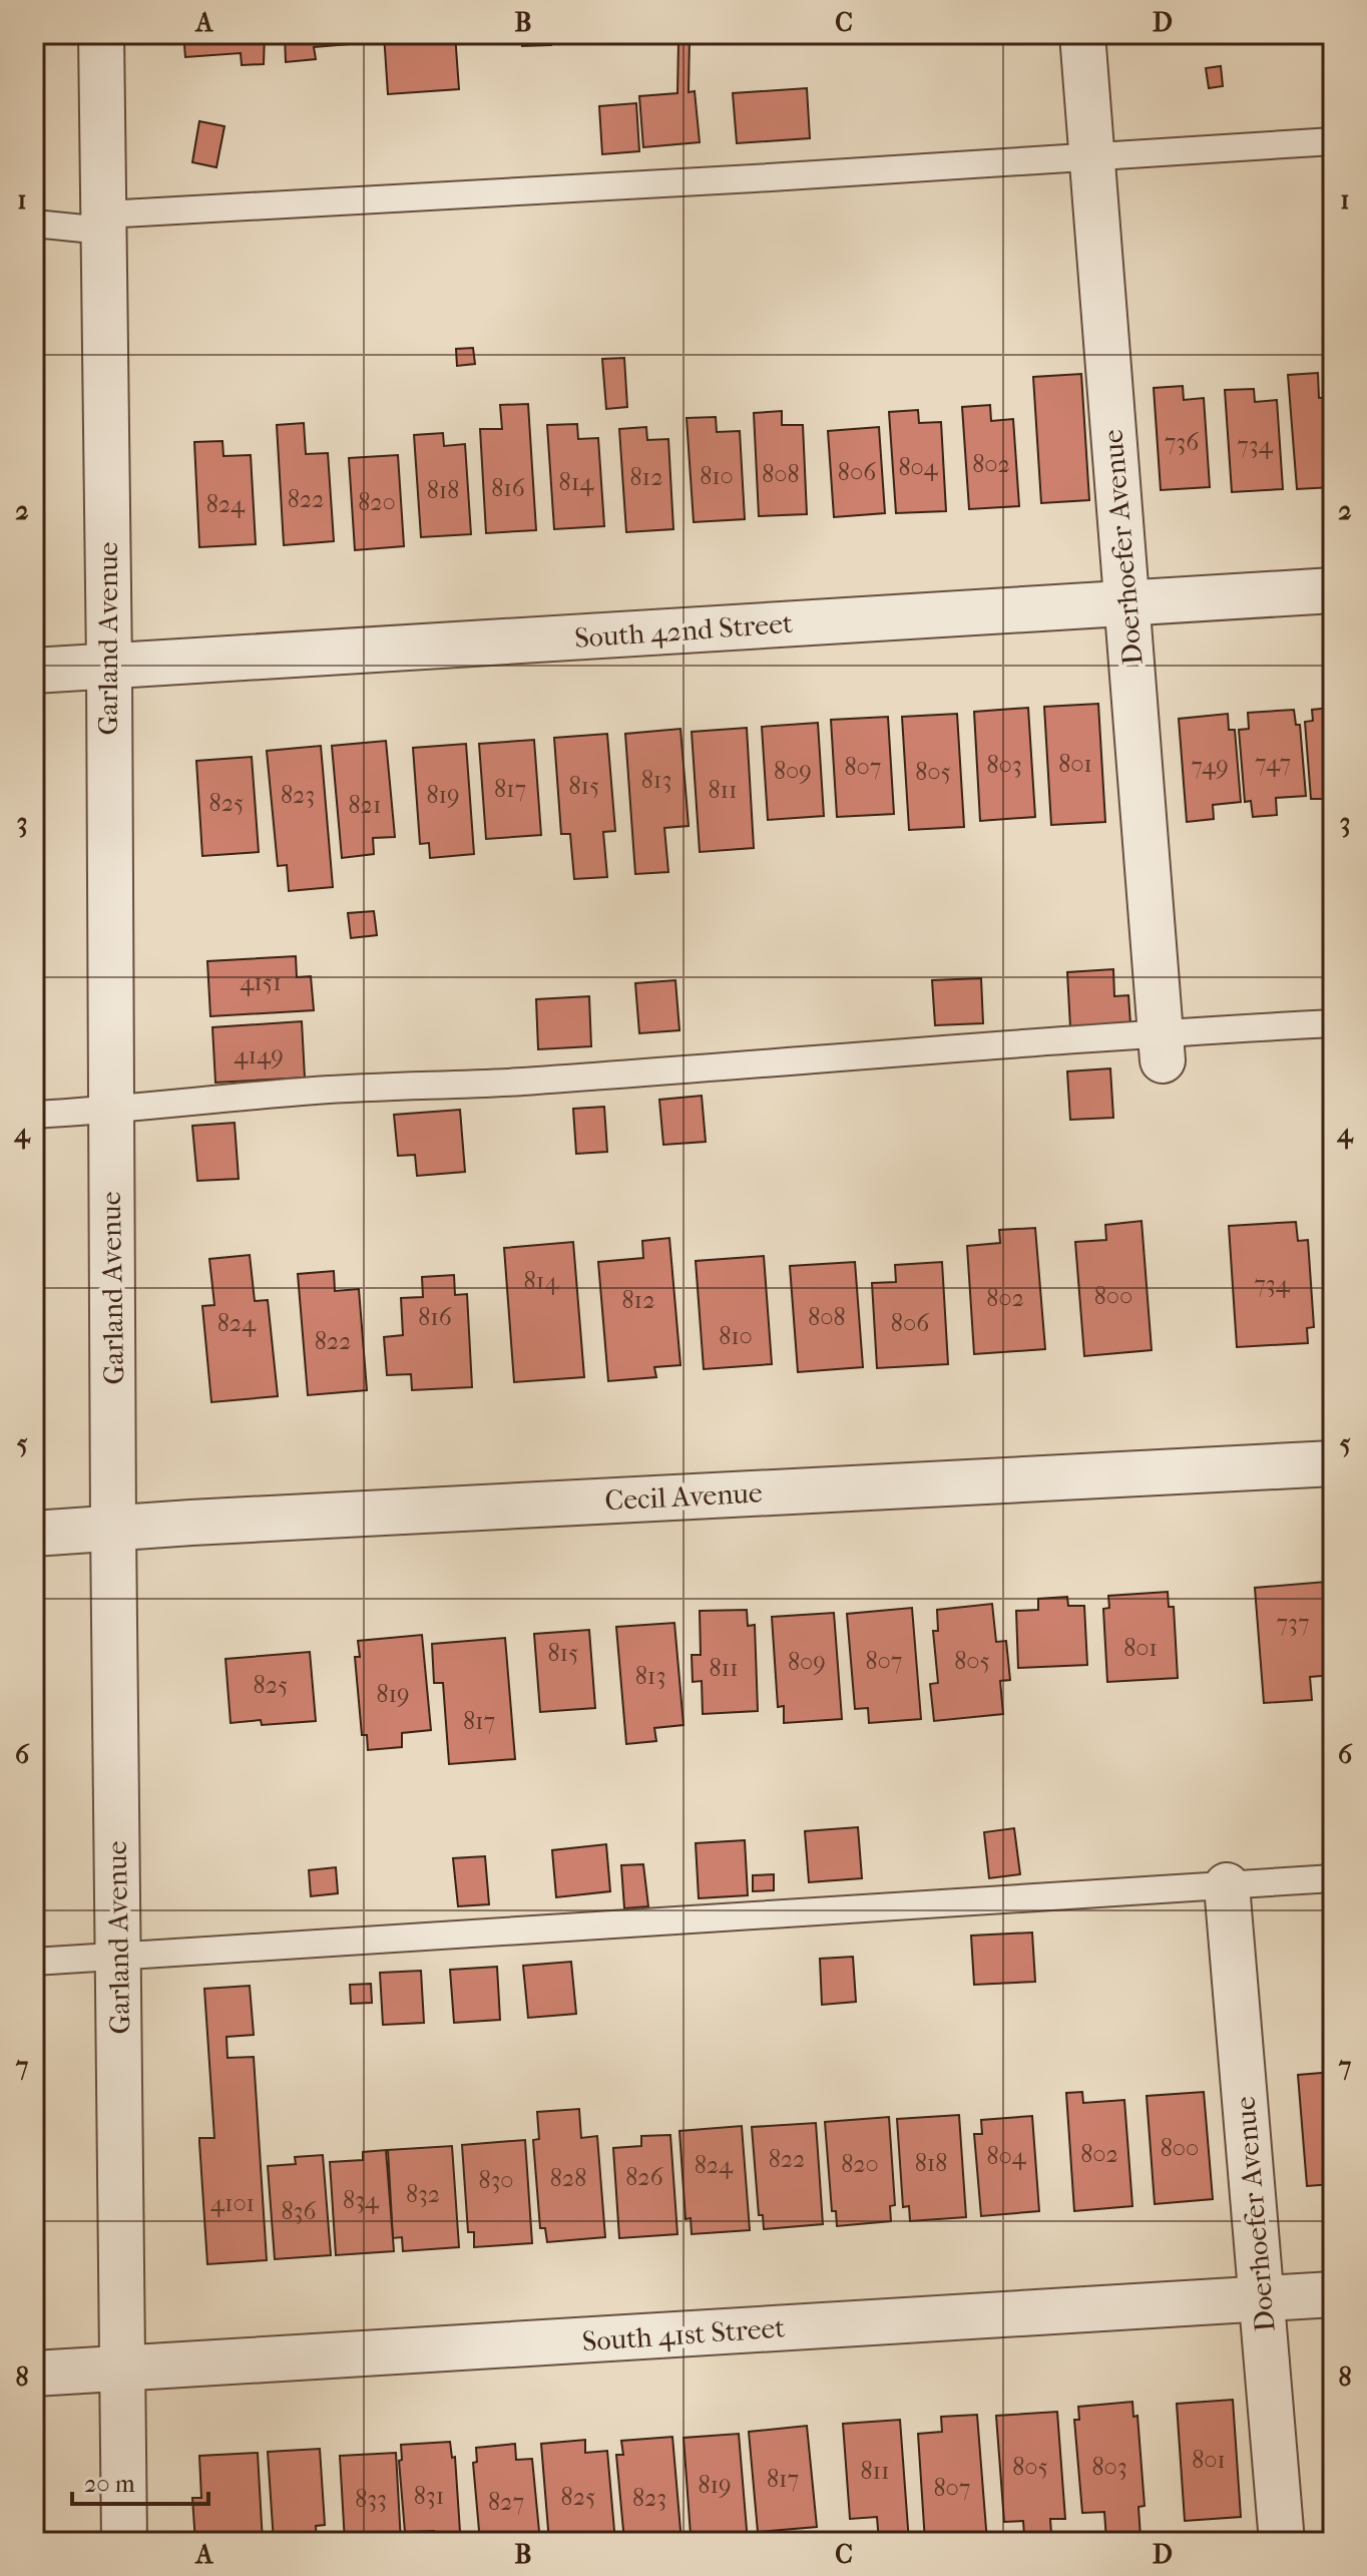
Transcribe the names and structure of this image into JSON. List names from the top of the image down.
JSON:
{
  "streets": {
    "street": [
      "Doerhoefer Avenue",
      "South 42nd Street",
      "Garland Avenue",
      "Cecil Avenue",
      "South 41st Street"
    ]
  },
  "crossings": [
    ["Doerhoefer Avenue", "South 42nd Street"],
    ["Doerhoefer Avenue", "South 41st Street"],
    ["South 42nd Street", "Garland Avenue"],
    ["Garland Avenue", "Cecil Avenue"],
    ["Garland Avenue", "South 41st Street"]
  ],
  "house_numbers": [
    "736",
    "734",
    "802",
    "804",
    "806",
    "808",
    "810",
    "812",
    "814",
    "816",
    "818",
    "822",
    "820",
    "824",
    "747",
    "801",
    "803",
    "749",
    "807",
    "809",
    "805",
    "813",
    "815",
    "817",
    "811",
    "823",
    "819",
    "825",
    "821",
    "4151",
    "4149",
    "814",
    "734",
    "800",
    "802",
    "812",
    "816",
    "808",
    "824",
    "806",
    "810",
    "822",
    "737",
    "801",
    "815",
    "807",
    "805",
    "809",
    "811",
    "813",
    "825",
    "819",
    "817",
    "800",
    "802",
    "804",
    "822",
    "818",
    "820",
    "824",
    "826",
    "828",
    "830",
    "832",
    "834",
    "4101",
    "836",
    "801",
    "805",
    "803",
    "811",
    "817",
    "819",
    "807",
    "831",
    "825",
    "823",
    "833",
    "827"
  ],
  "scale_bar": "20 m",
  "grid": {
    "columns": [
      "A",
      "B",
      "C",
      "D"
    ],
    "rows": [
      "1",
      "2",
      "3",
      "4",
      "5",
      "6",
      "7",
      "8"
    ]
  }
}
